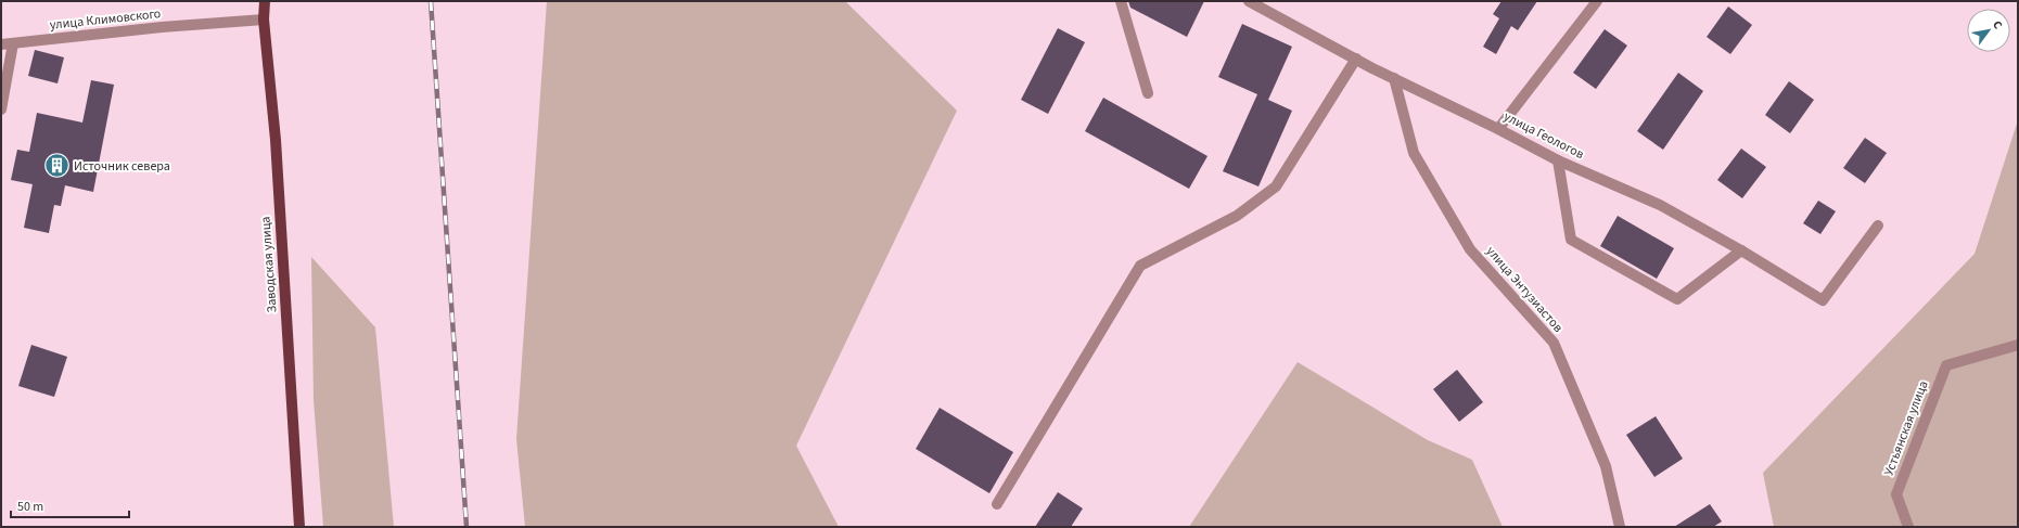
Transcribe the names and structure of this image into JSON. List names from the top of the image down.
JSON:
{
  "streets": {
    "main road": ["Заводская улица"],
    "street": [
      "улица Климовского",
      "улица Геологов",
      "улица Энтузиастов",
      "Устьянская улица"
    ]
  },
  "crossings": [
    ["улица Климовского", "Заводская улица"],
    ["улица Геологов", "улица Энтузиастов"]
  ],
  "places": {
    "building": ["Источник севера"]
  },
  "scale_bar": "50 m",
  "north": "top right"
}
